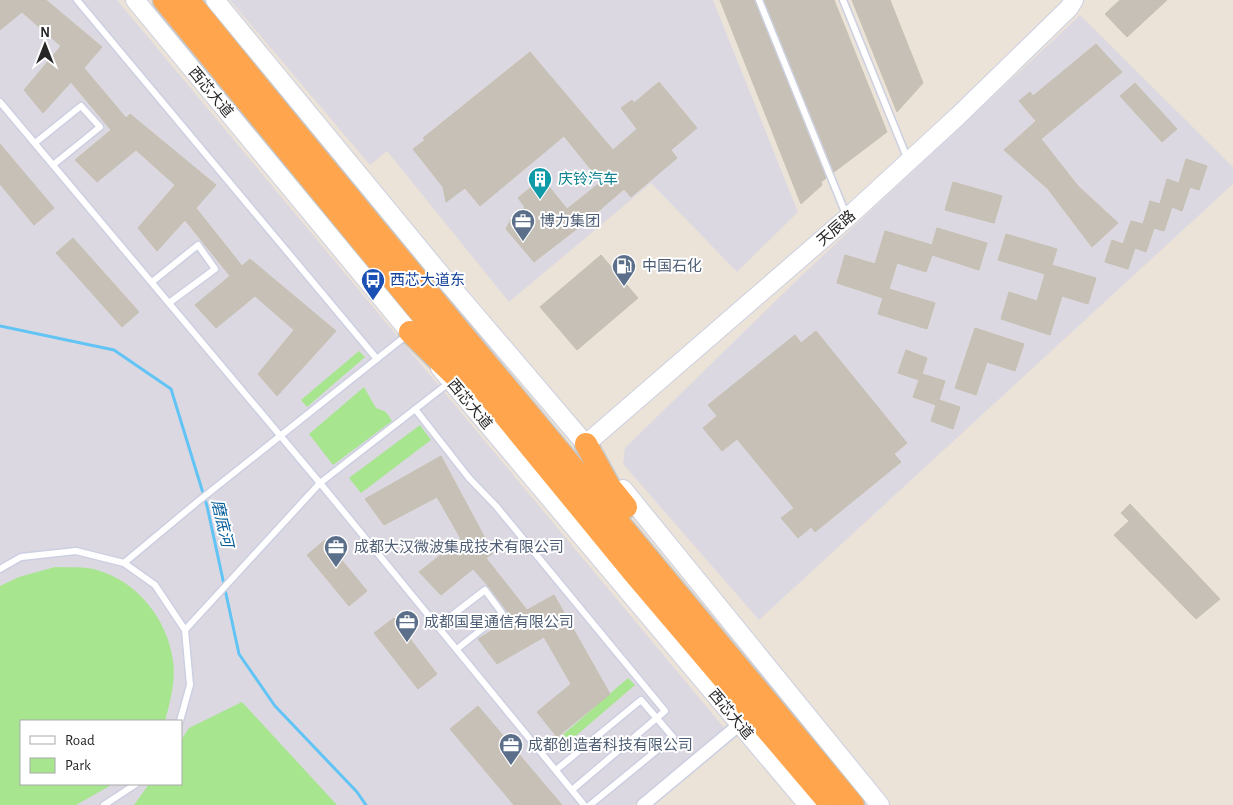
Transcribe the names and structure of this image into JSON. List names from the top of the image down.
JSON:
{
  "streets": {
    "highway": ["西芯大道"],
    "main road": ["天辰路"]
  },
  "water": ["磨底河"],
  "places": {
    "building": ["庆铃汽车"],
    "office": [
      "博力集团",
      "成都大汉微波集成技术有限公司",
      "成都国星通信有限公司",
      "成都创造者科技有限公司"
    ],
    "fuel station": ["中国石化"],
    "bus stop": ["西芯大道东"]
  },
  "legend": ["Road", "Park"],
  "north": "top"
}
